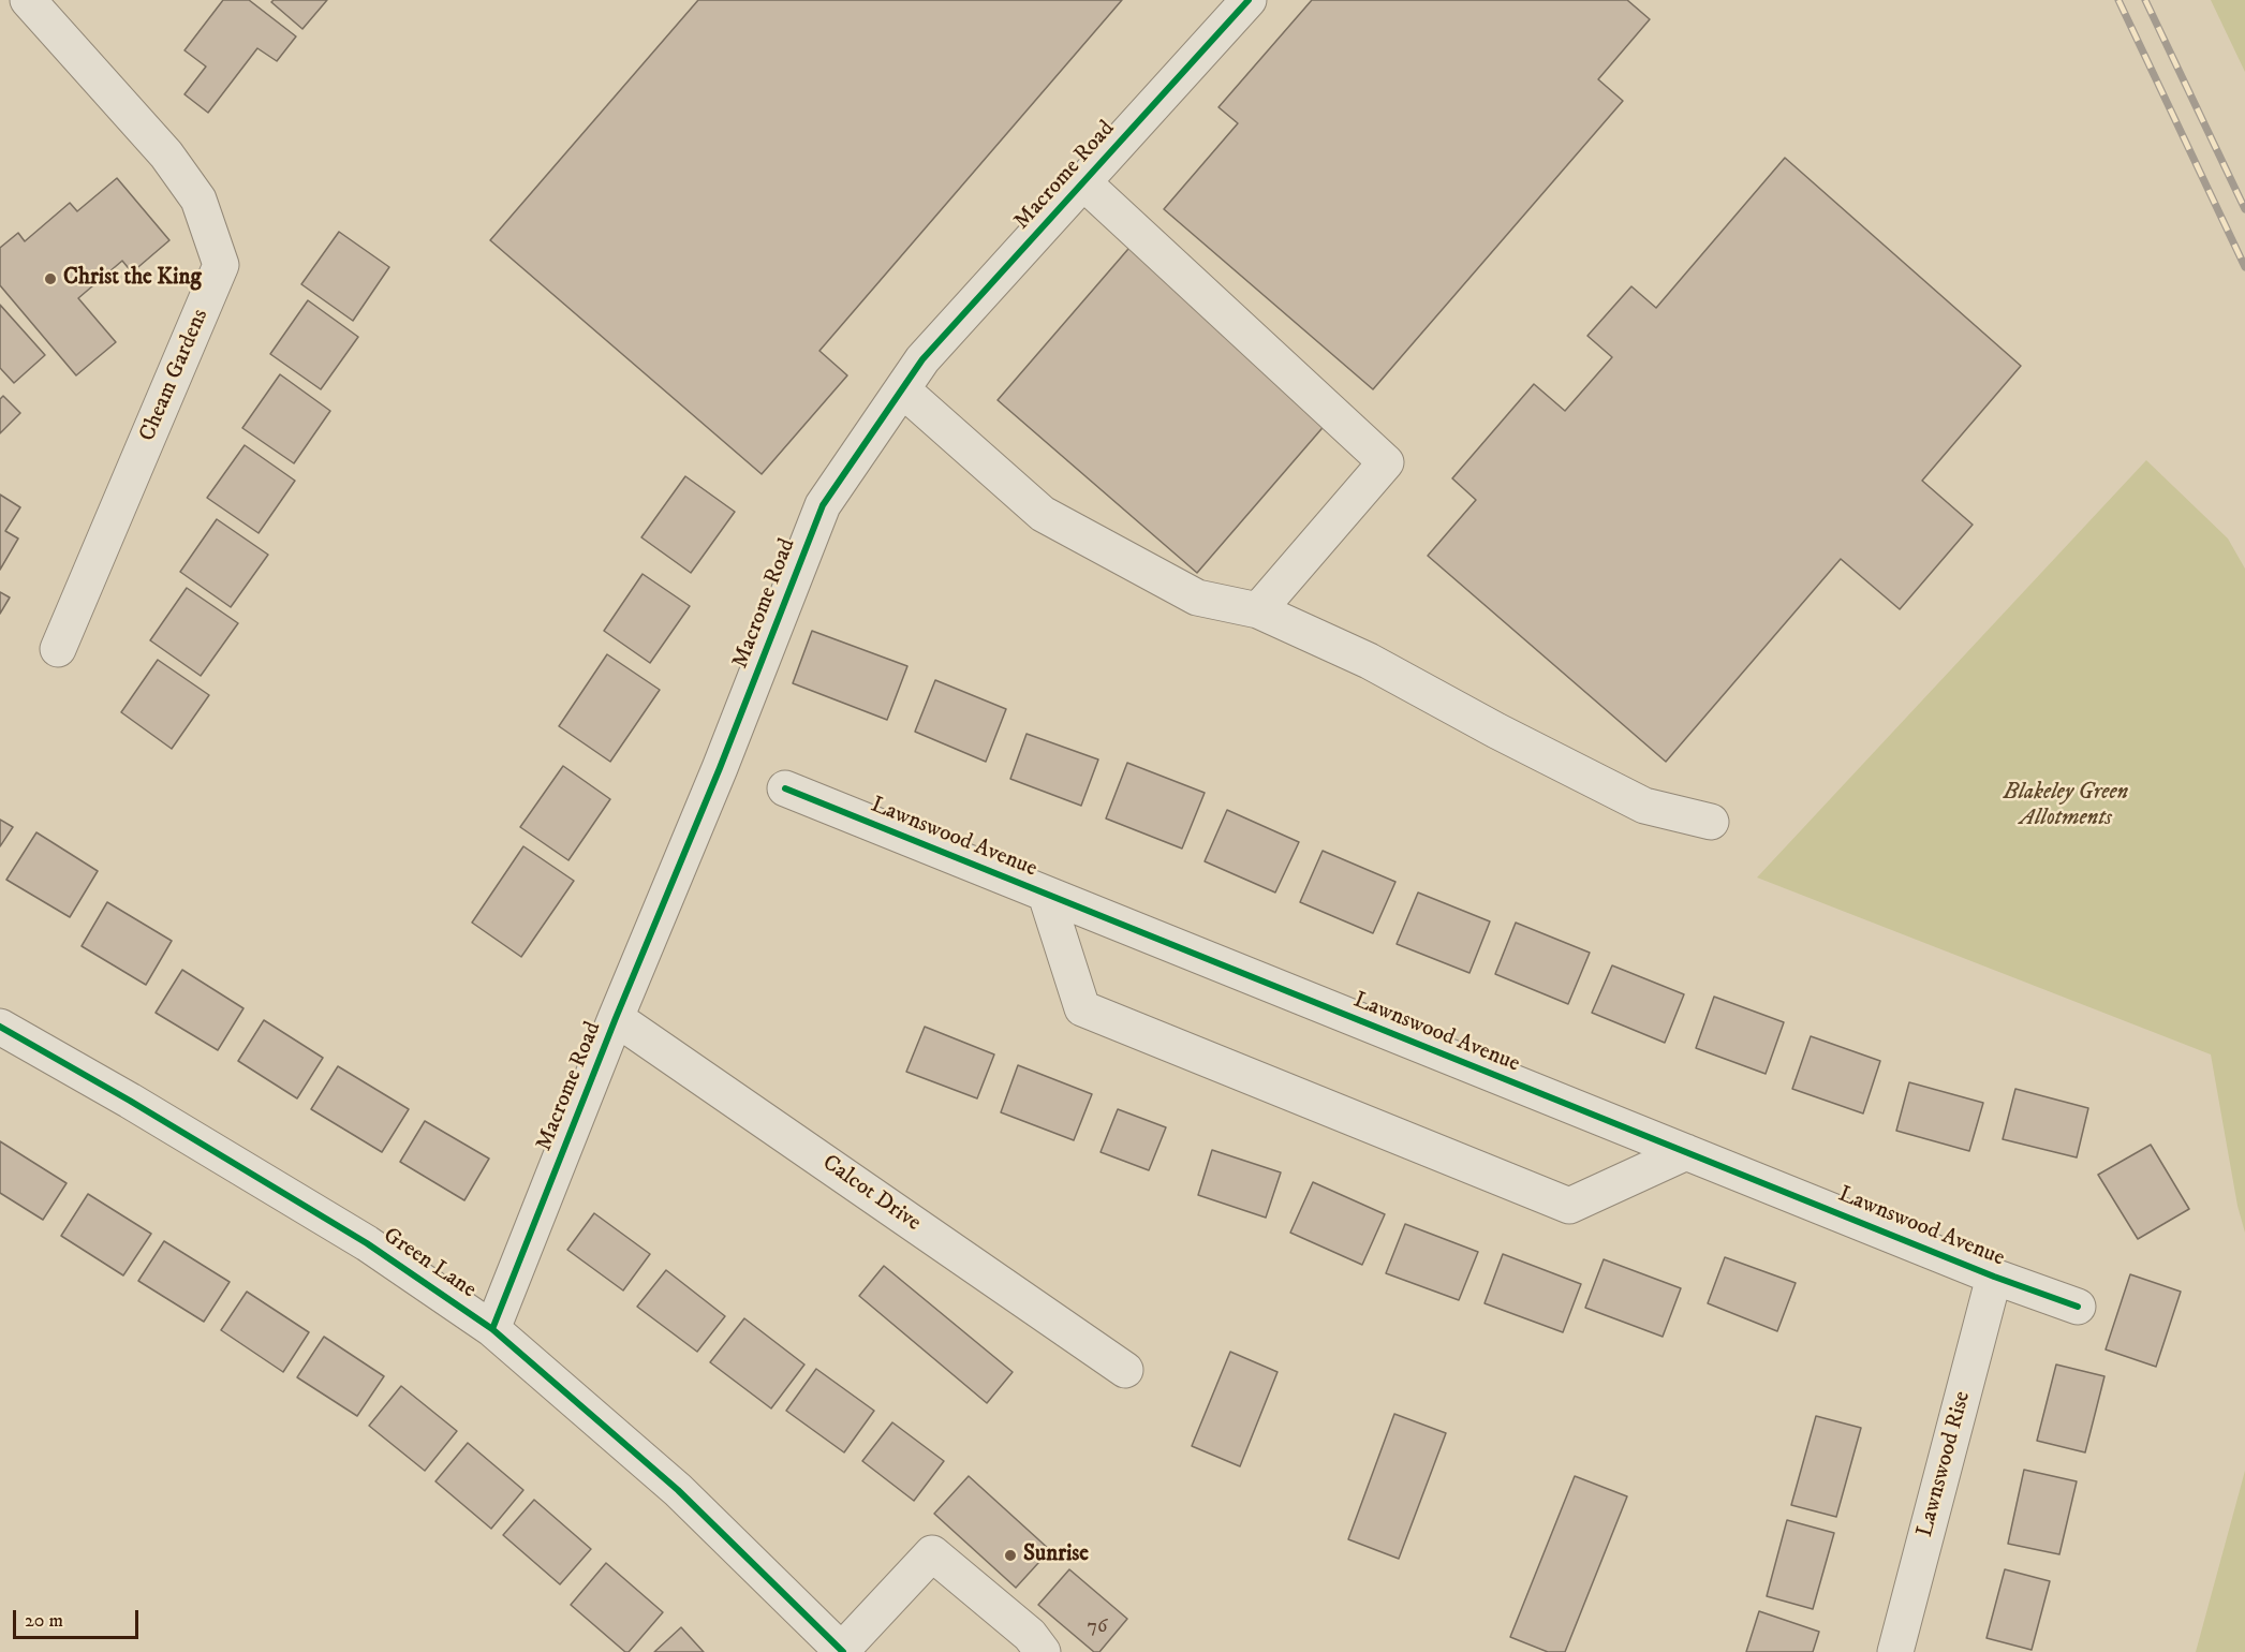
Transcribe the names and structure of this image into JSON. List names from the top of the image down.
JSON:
{
  "streets": {
    "street": [
      "Macrome Road",
      "Cheam Gardens",
      "Lawnswood Avenue",
      "Calcot Drive",
      "Green Lane",
      "Lawnswood Rise"
    ]
  },
  "crossings": [
    ["Macrome Road", "Calcot Drive"],
    ["Macrome Road", "Green Lane"],
    ["Lawnswood Avenue", "Lawnswood Rise"]
  ],
  "parks": ["Blakeley Green Allotments"],
  "places": ["Christ the King", "Sunrise"],
  "house_numbers": ["76"],
  "scale_bar": "20 m"
}
